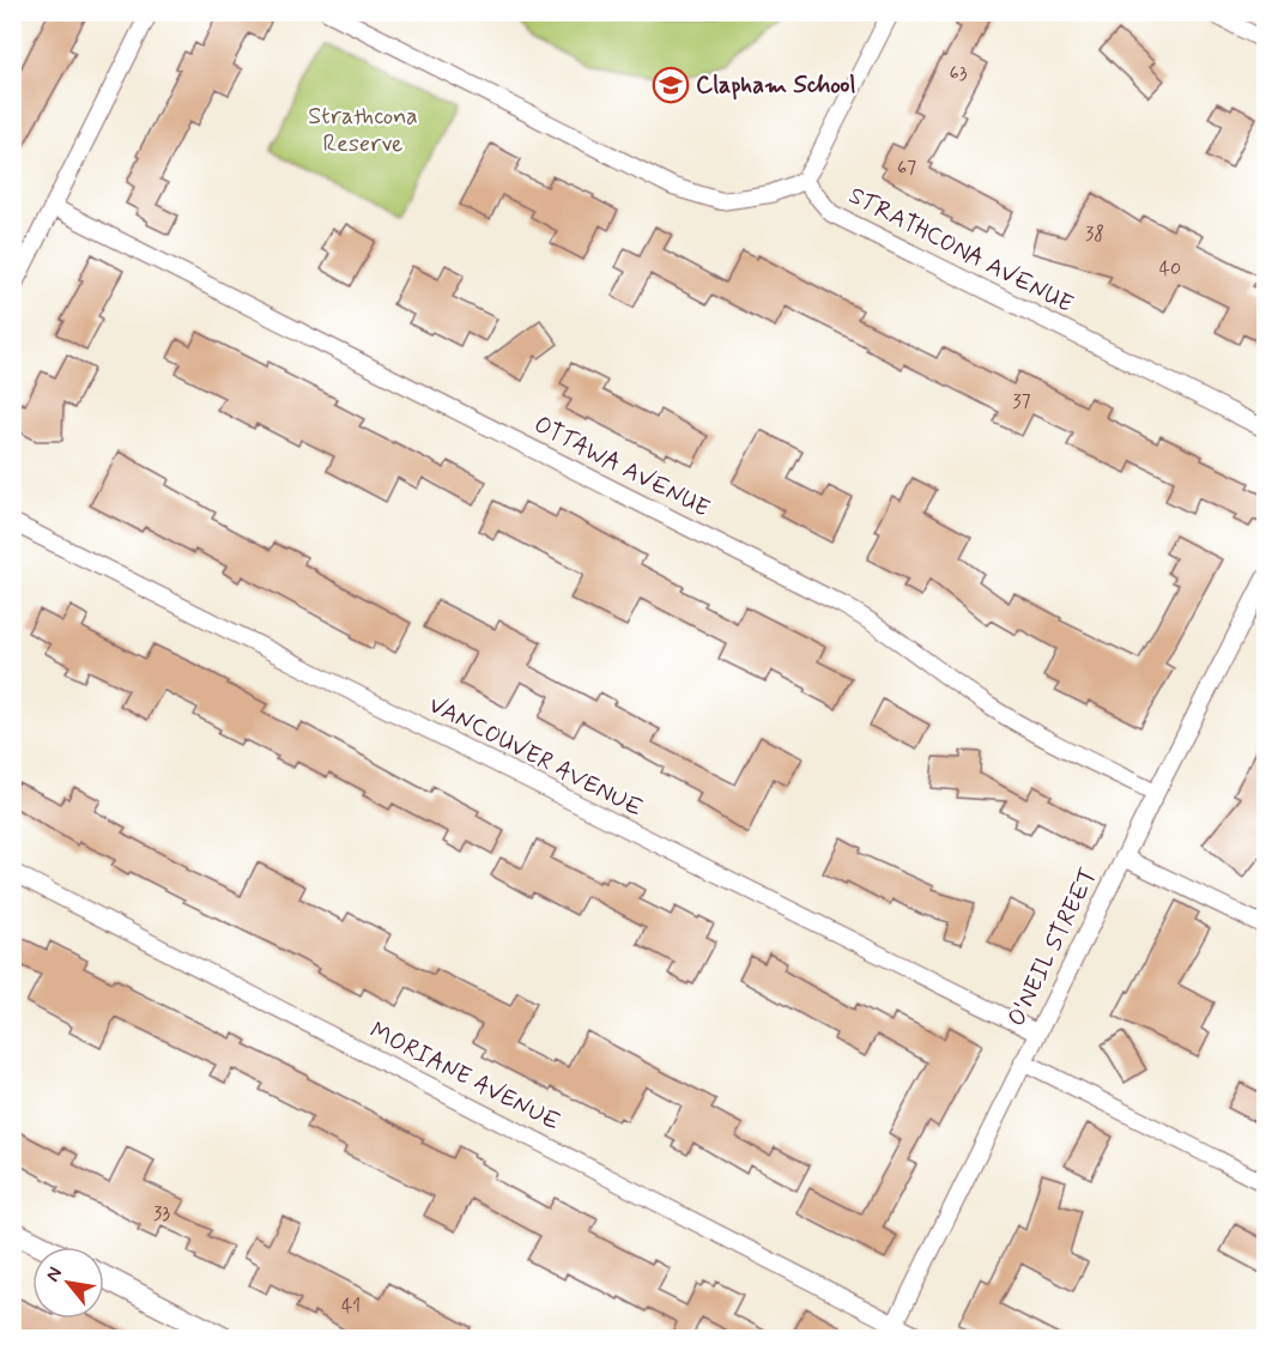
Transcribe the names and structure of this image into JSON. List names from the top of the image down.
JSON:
{
  "streets": {
    "street": [
      "STRATHCONA AVENUE",
      "OTTAWA AVENUE",
      "VANCOUVER AVENUE",
      "O'NEIL STREET",
      "MORIANE AVENUE"
    ]
  },
  "crossings": [
    ["OTTAWA AVENUE", "O'NEIL STREET"],
    ["VANCOUVER AVENUE", "O'NEIL STREET"],
    ["O'NEIL STREET", "MORIANE AVENUE"]
  ],
  "parks": ["Strathcona Reserve"],
  "places": {
    "school or university": ["Clapham School"]
  },
  "house_numbers": [
    "63",
    "67",
    "38",
    "40",
    "37",
    "33",
    "41"
  ],
  "north": "top left"
}
